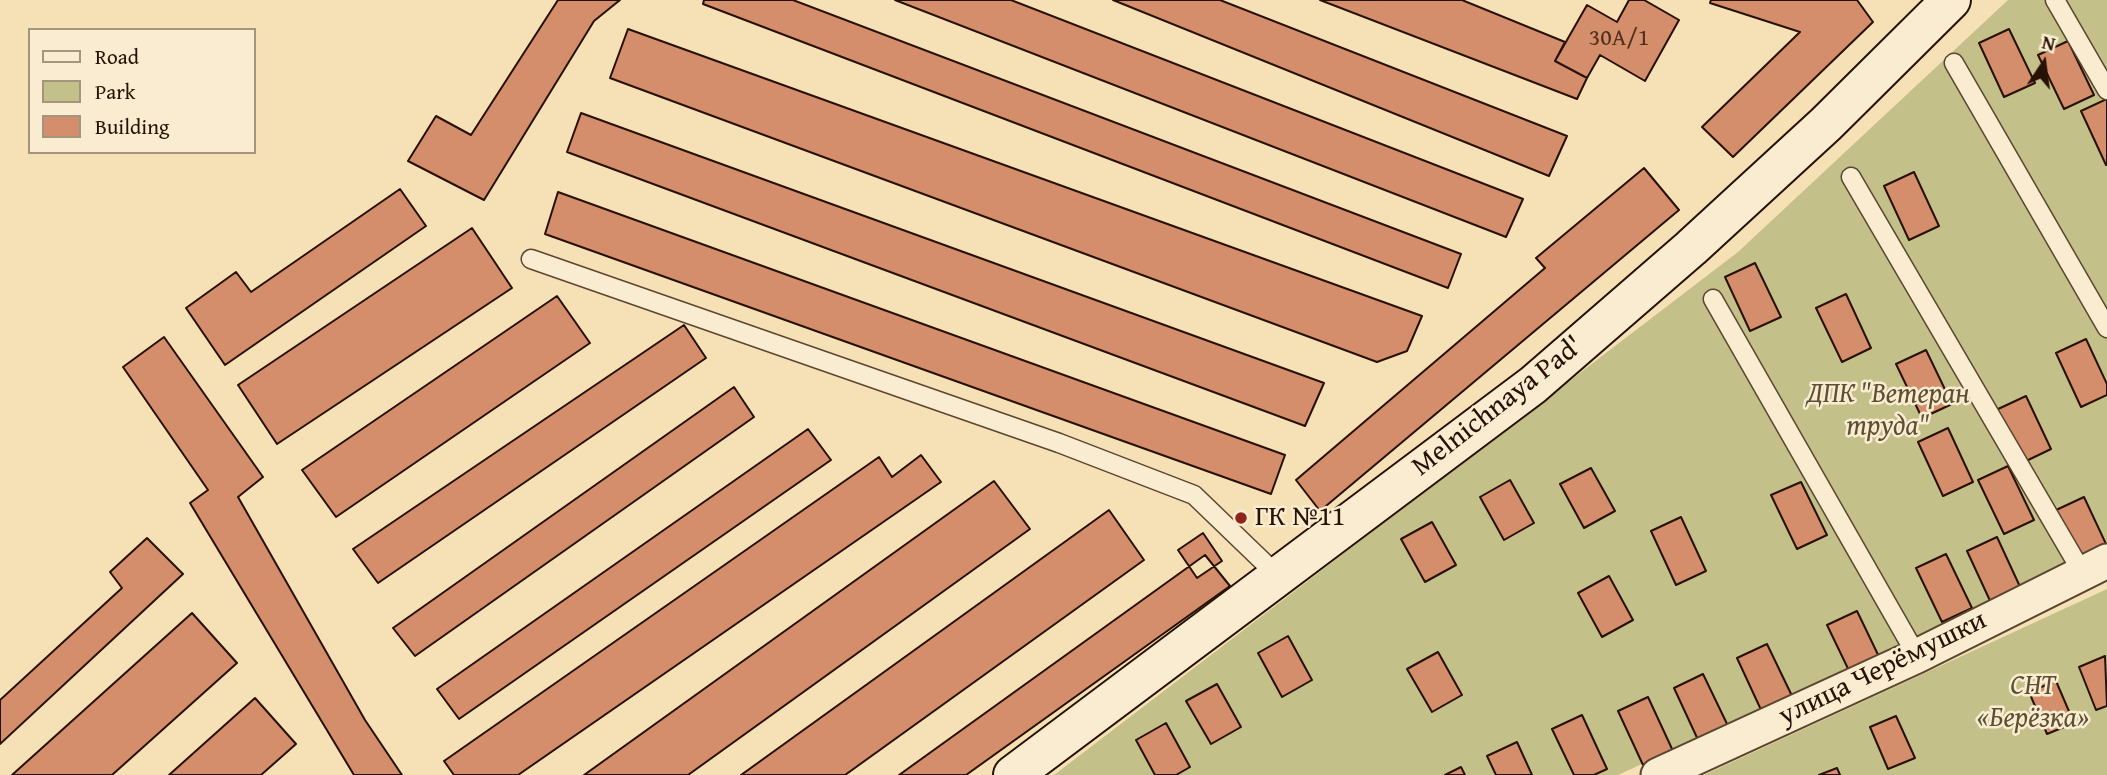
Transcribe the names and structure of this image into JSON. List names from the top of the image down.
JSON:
{
  "streets": {
    "street": ["Melnichnaya Pad'", "улица Черёмушки"]
  },
  "parks": ["ДПК \"Ветеран труда\"", "СНТ «Берёзка»"],
  "places": ["ГК №11"],
  "house_numbers": ["30А/1"],
  "legend": ["Road", "Park", "Building"],
  "north": "top"
}
